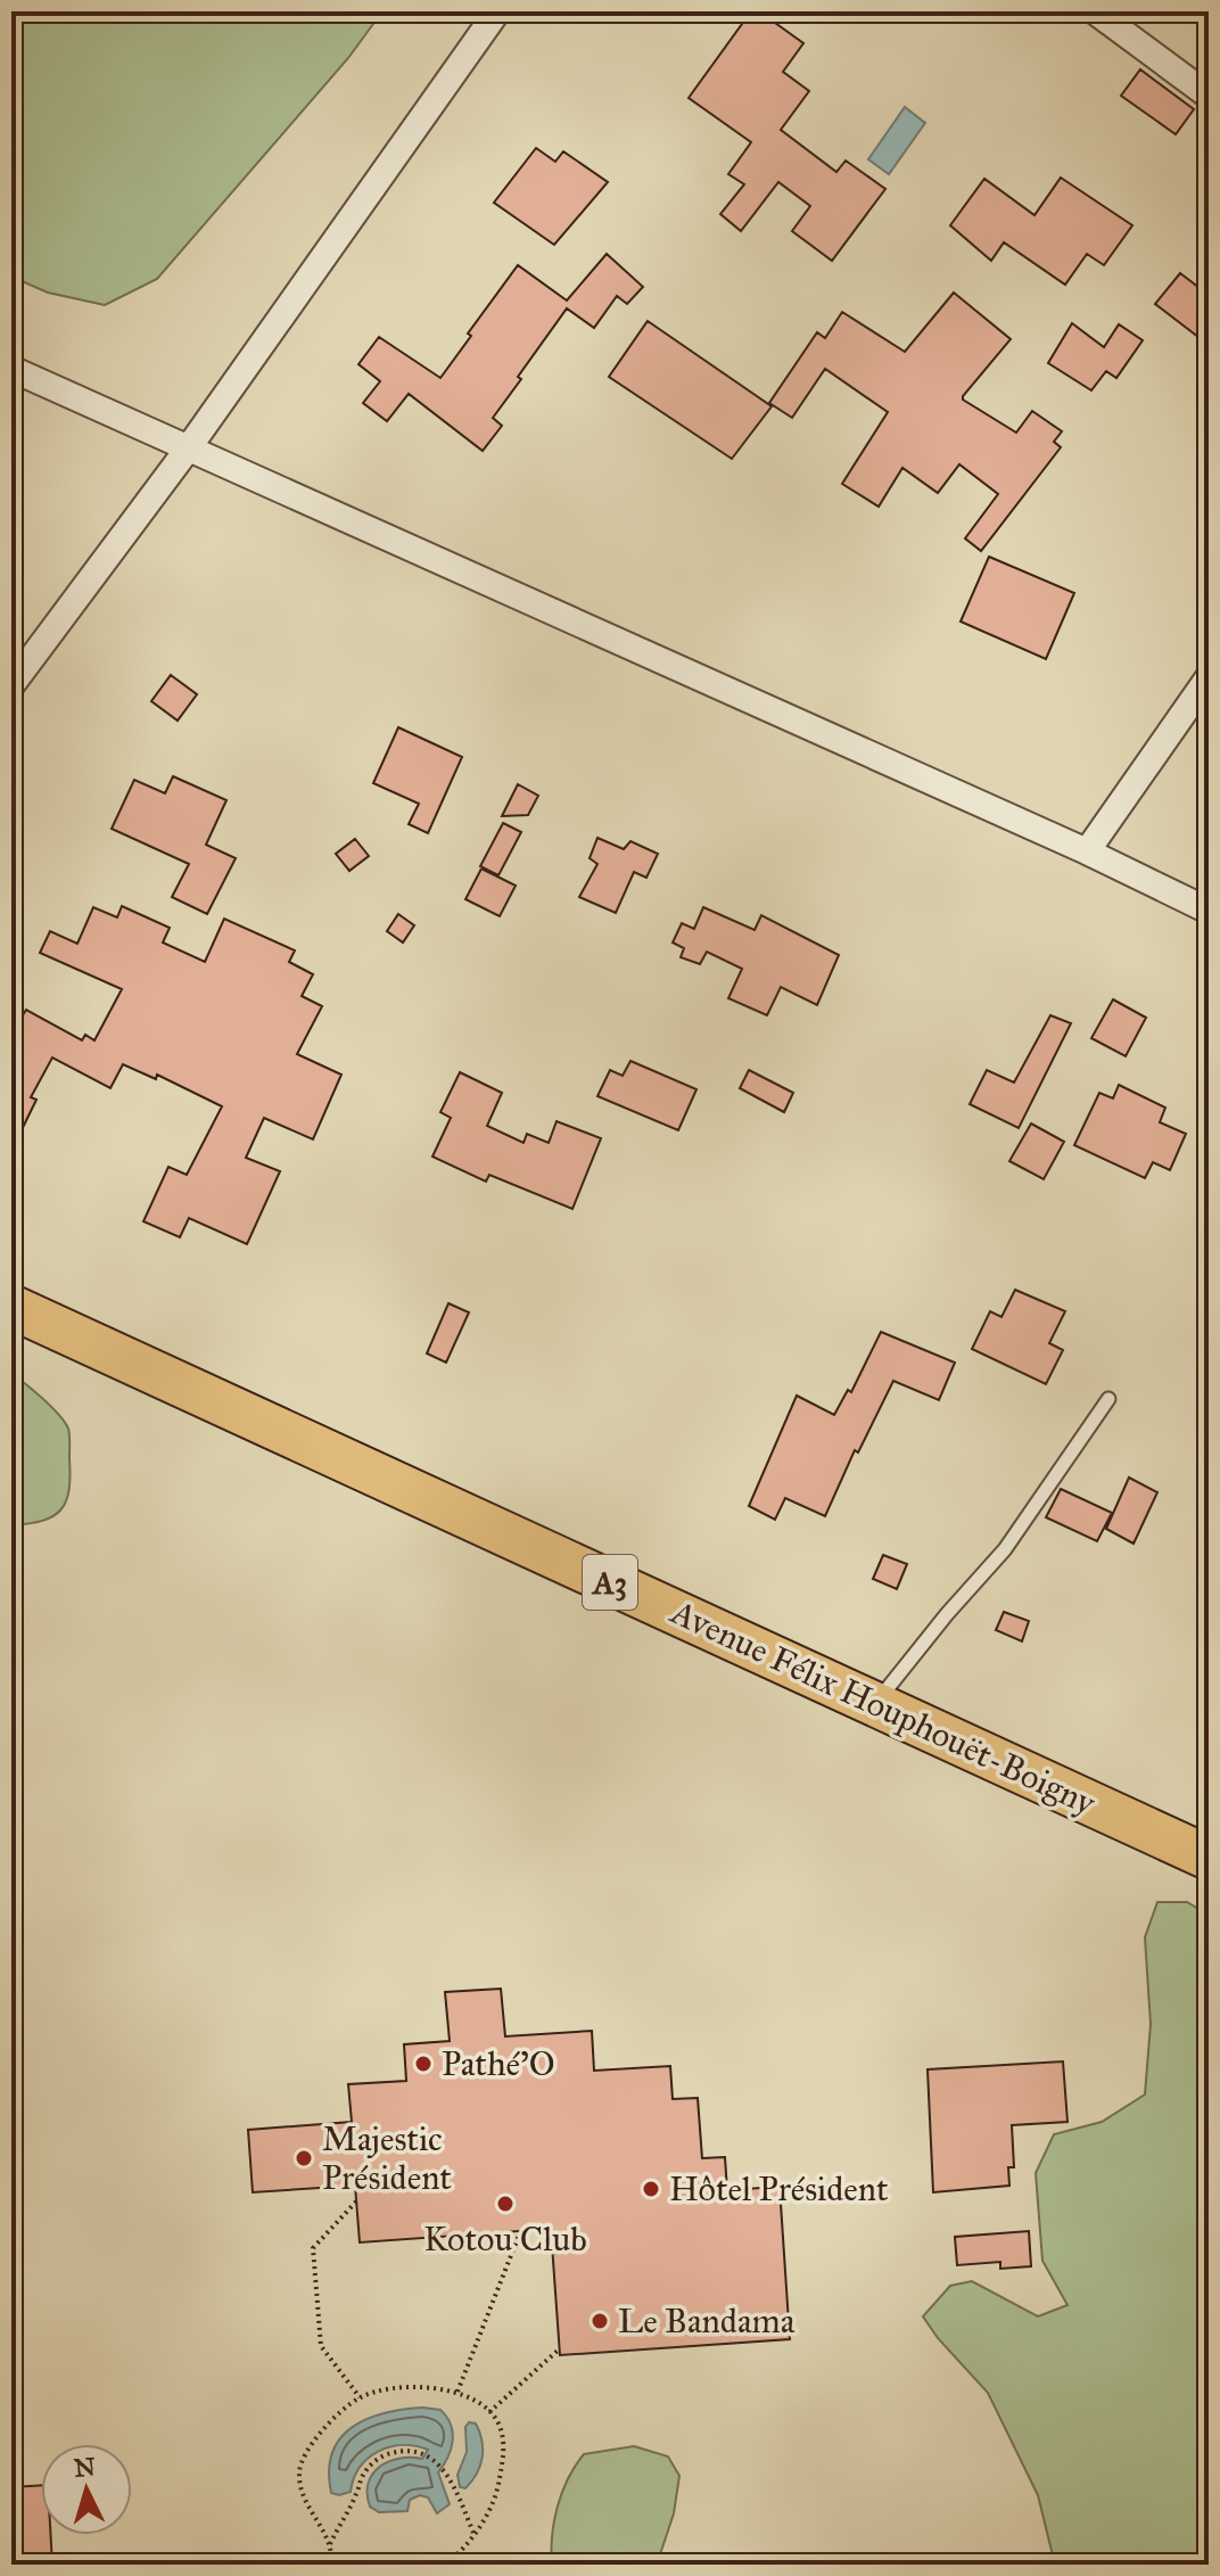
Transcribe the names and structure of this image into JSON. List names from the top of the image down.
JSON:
{
  "streets": {
    "highway": ["A3", "Avenue Félix Houphouët-Boigny"]
  },
  "places": [
    "Pathé'O",
    "Majestic Président",
    "Hôtel Président",
    "Kotou Club",
    "Le Bandama"
  ],
  "north": "top"
}
